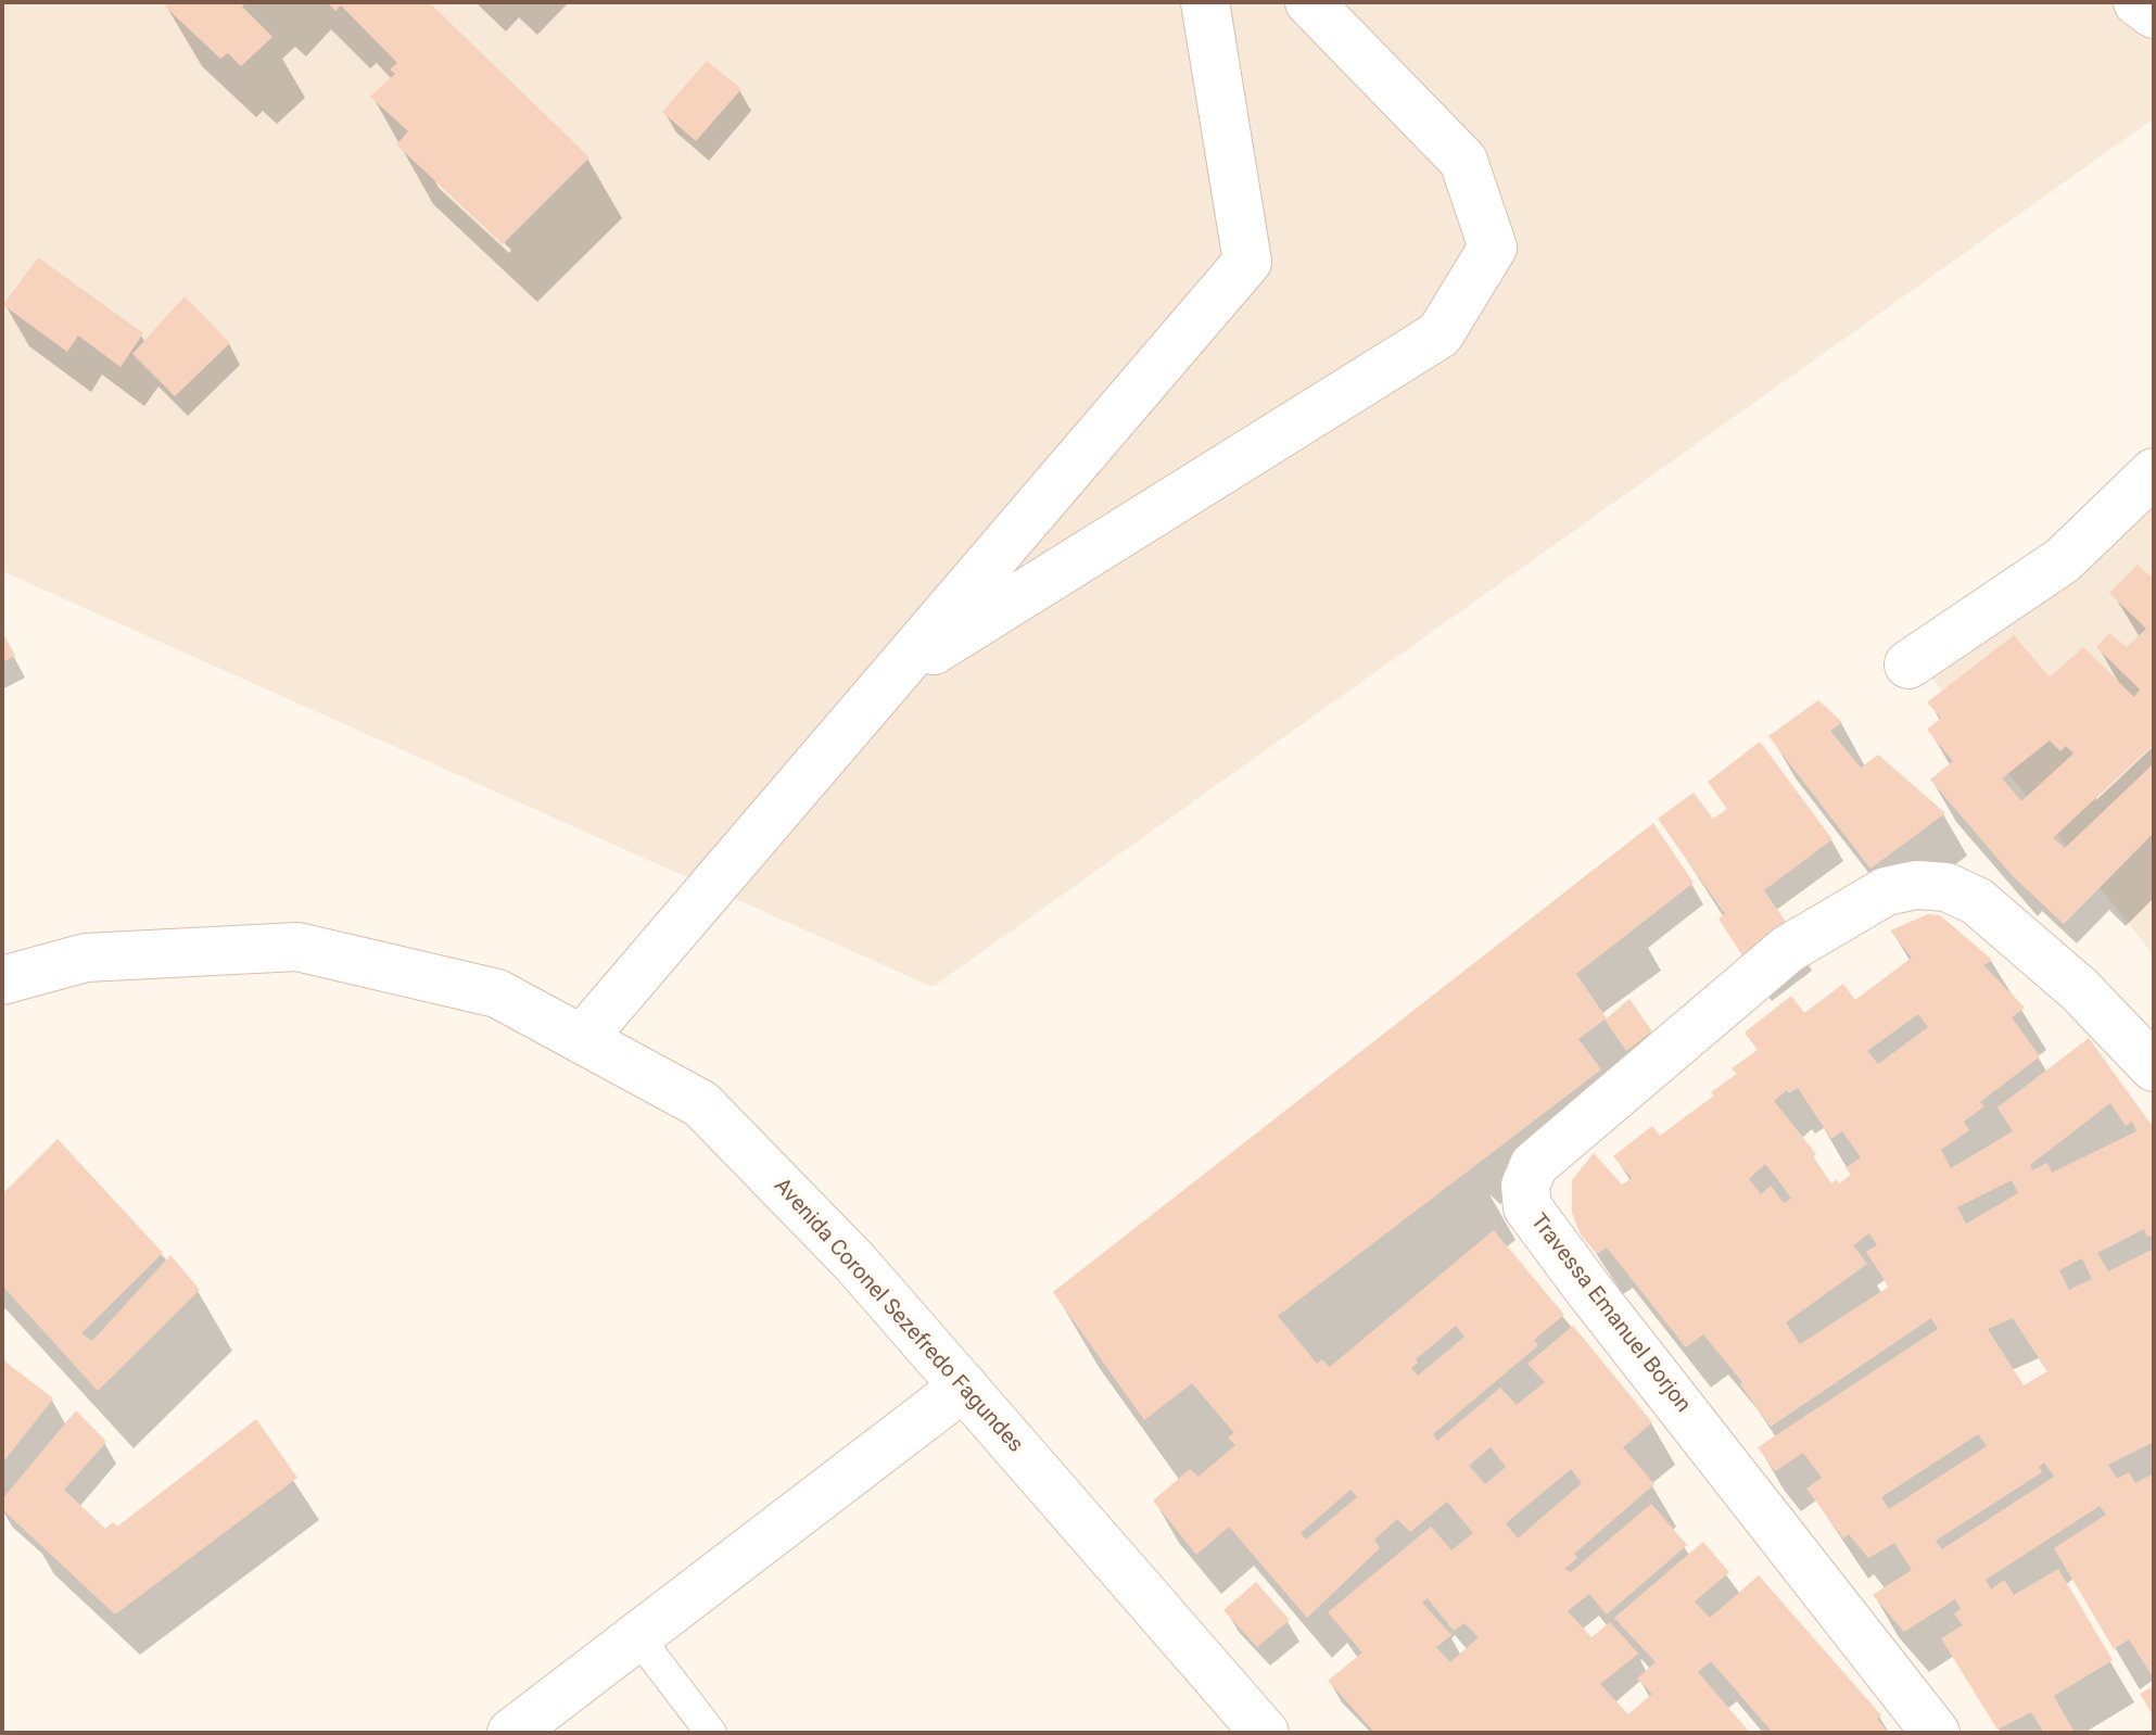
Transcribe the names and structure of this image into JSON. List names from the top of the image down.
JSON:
{
  "streets": {
    "street": ["Travessa Emanuel Borjon", "Avenida Coronel Sezefredo Fagundes"]
  }
}
